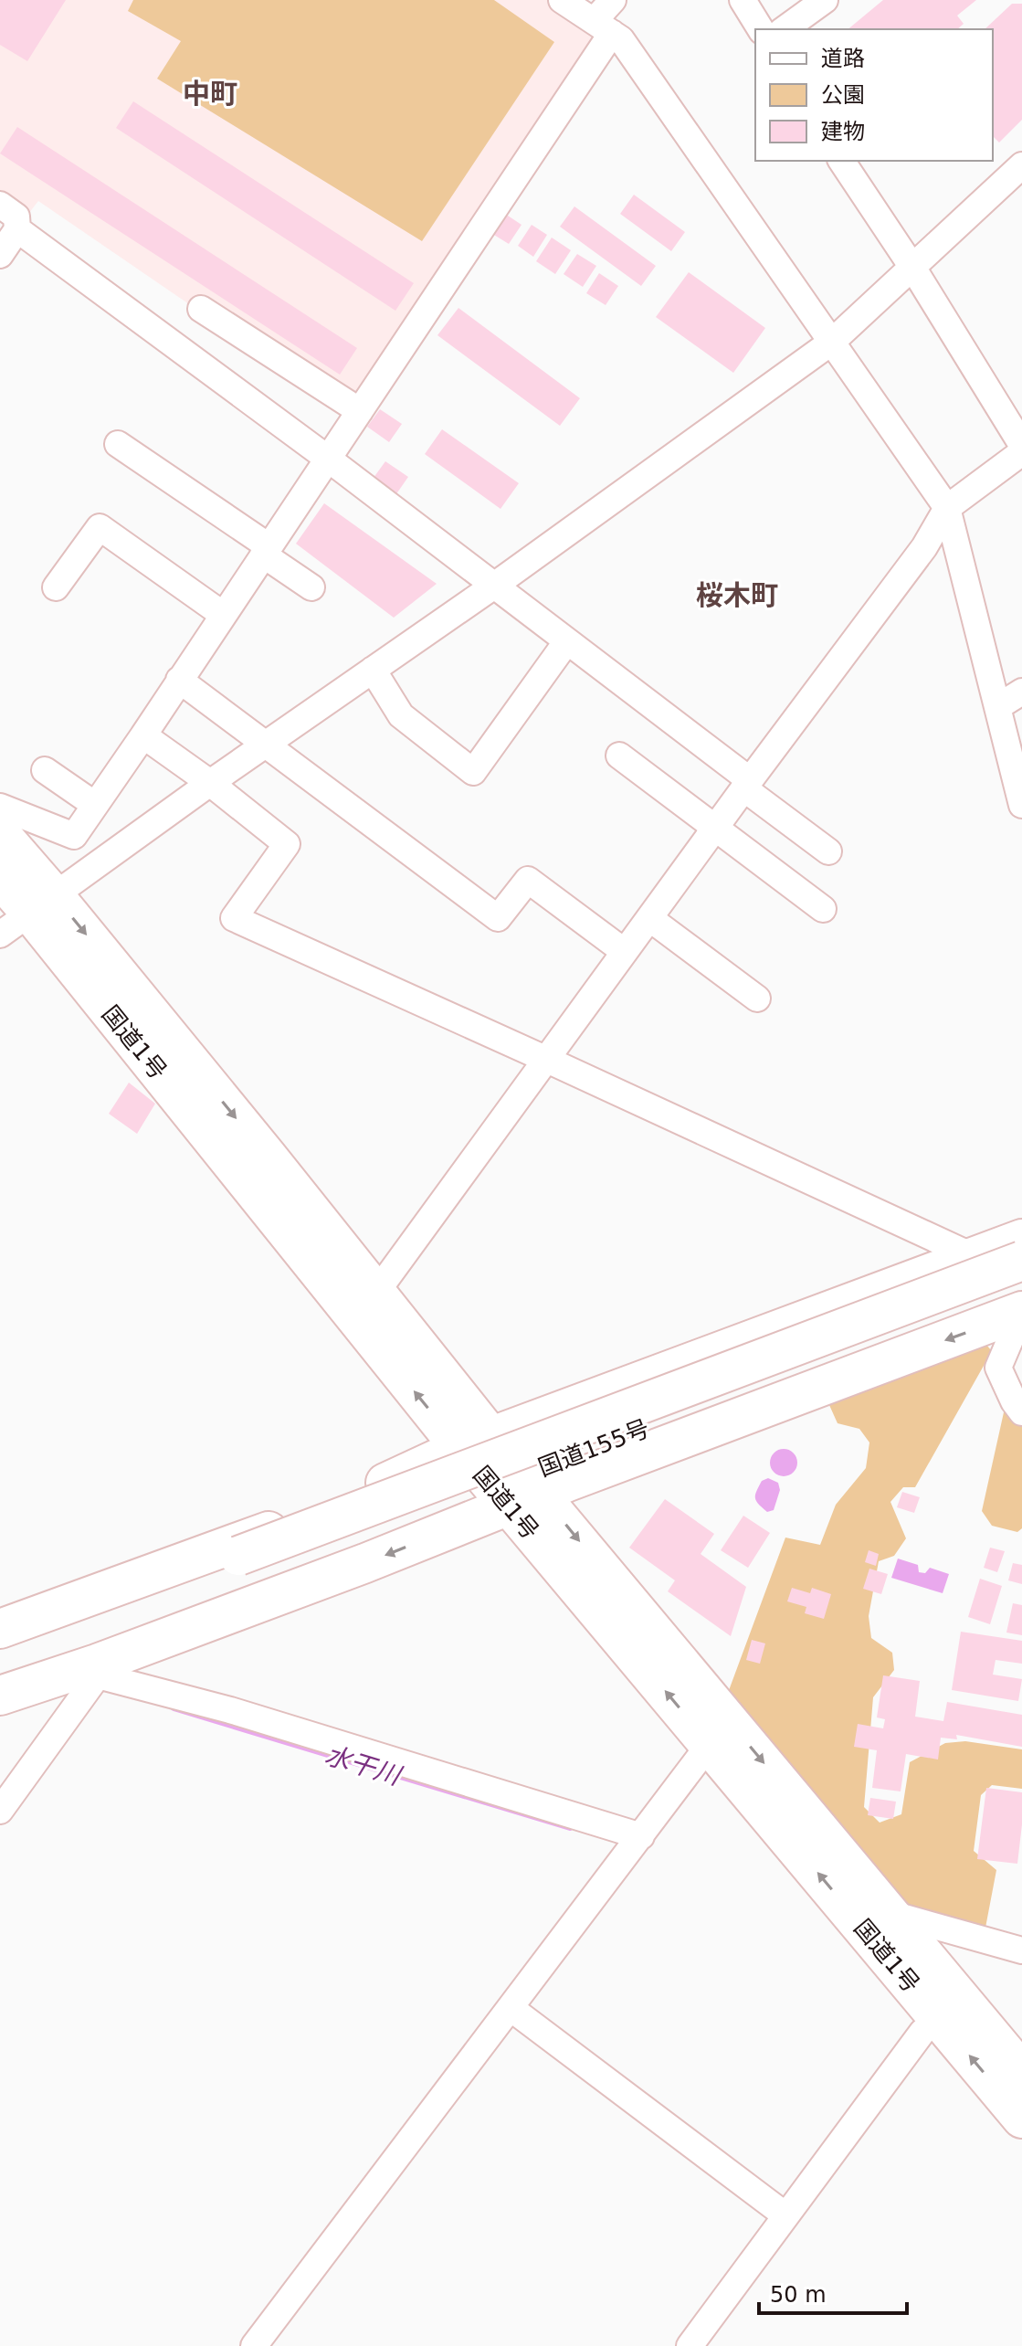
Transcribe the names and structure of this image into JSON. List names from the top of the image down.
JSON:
{
  "streets": {
    "highway": ["国道1号", "国道155号"]
  },
  "districts": ["中町", "桜木町"],
  "water": ["水干川"],
  "legend": ["道路", "公園", "建物"],
  "scale_bar": "50 m"
}
